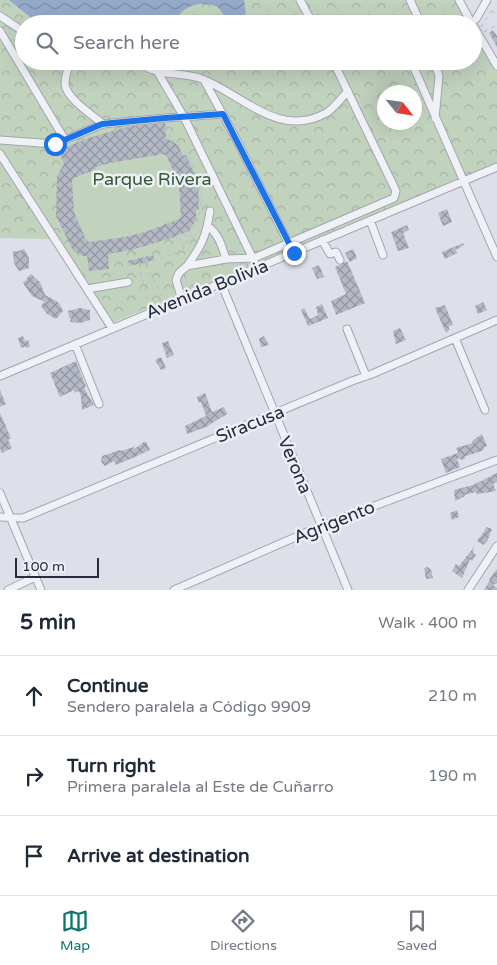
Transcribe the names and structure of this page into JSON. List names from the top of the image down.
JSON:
{
  "streets": {
    "street": [
      "Avenida Bolivia",
      "Siracusa",
      "Verona",
      "Agrigento"
    ]
  },
  "crossings": [
    ["Avenida Bolivia", "Verona"],
    ["Siracusa", "Verona"],
    ["Verona", "Agrigento"]
  ],
  "parks": ["Parque Rivera"],
  "scale_bar": "100 m",
  "north": "bottom right",
  "page": {
    "search": "Search here",
    "scale": "100 m",
    "heading": ["5 min", "Walk · 400 m"],
    "list": [
      ["Continue", "Sendero paralela a Código 9909", "210 m"],
      ["Turn right", "Primera paralela al Este de Cuñarro", "190 m"],
      "Arrive at destination"
    ],
    "nav": ["Map", "Directions", "Saved"]
  }
}
